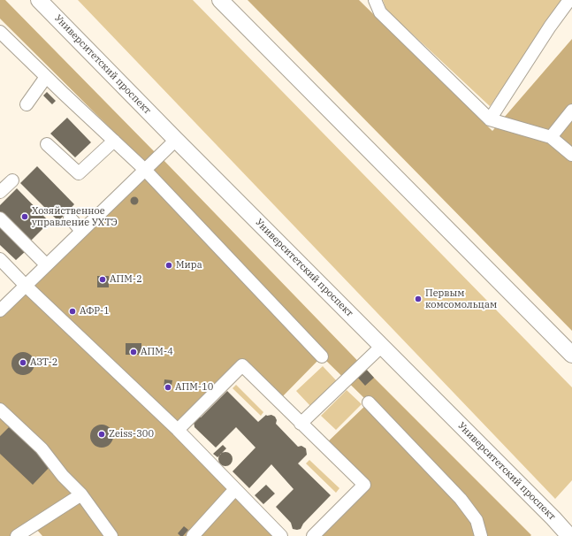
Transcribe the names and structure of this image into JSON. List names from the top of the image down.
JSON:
{
  "streets": {
    "main road": ["Университетский проспект"]
  },
  "places": [
    "Хозяйственное управление УХТЭ",
    "Мира",
    "АПМ-2",
    "Первым комсомольцам",
    "АФР-1",
    "АПМ-4",
    "АЗТ-2",
    "АПМ-10",
    "Zeiss-300"
  ]
}
